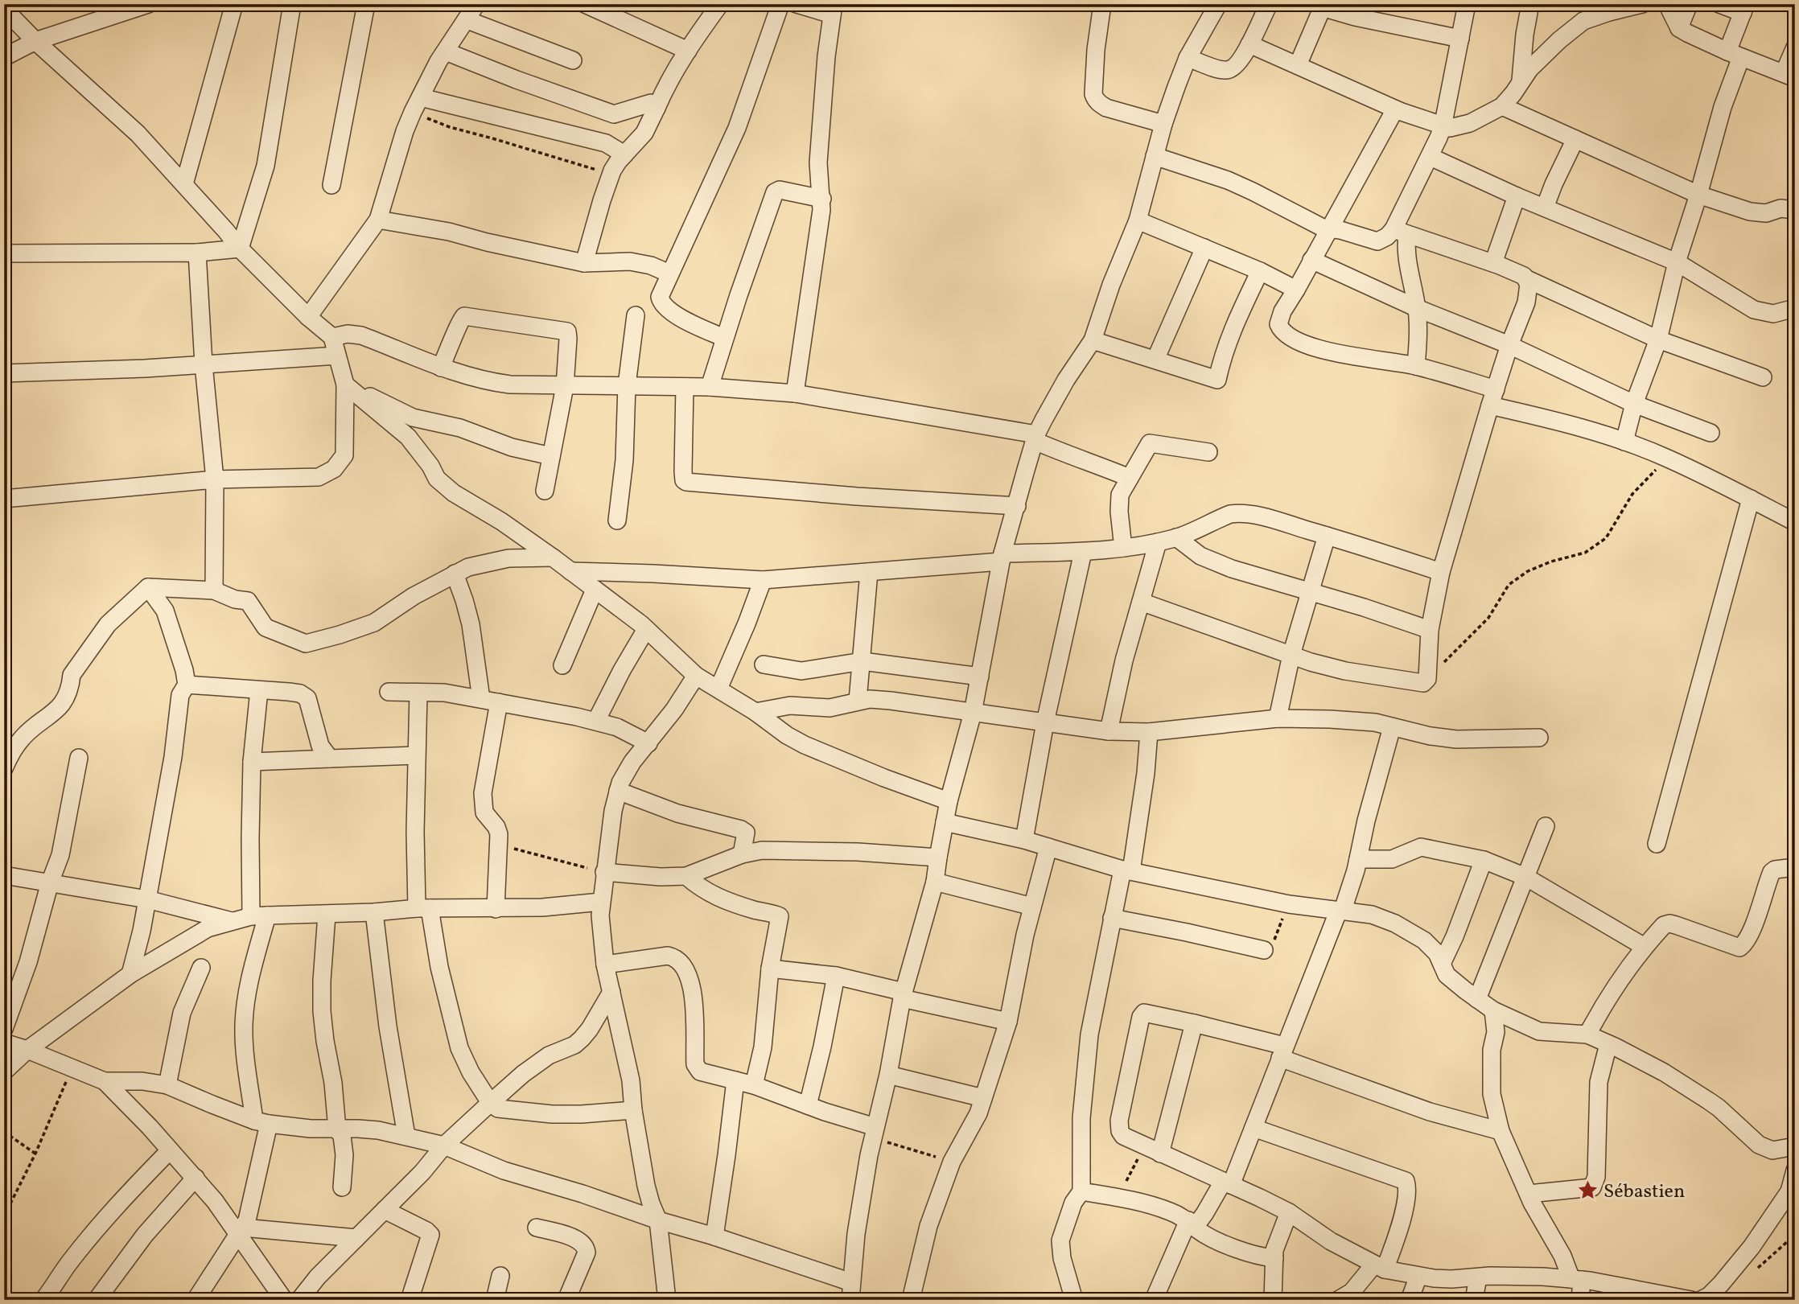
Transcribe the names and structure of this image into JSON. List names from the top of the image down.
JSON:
{
  "places": {
    "place": ["Sébastien"]
  }
}
